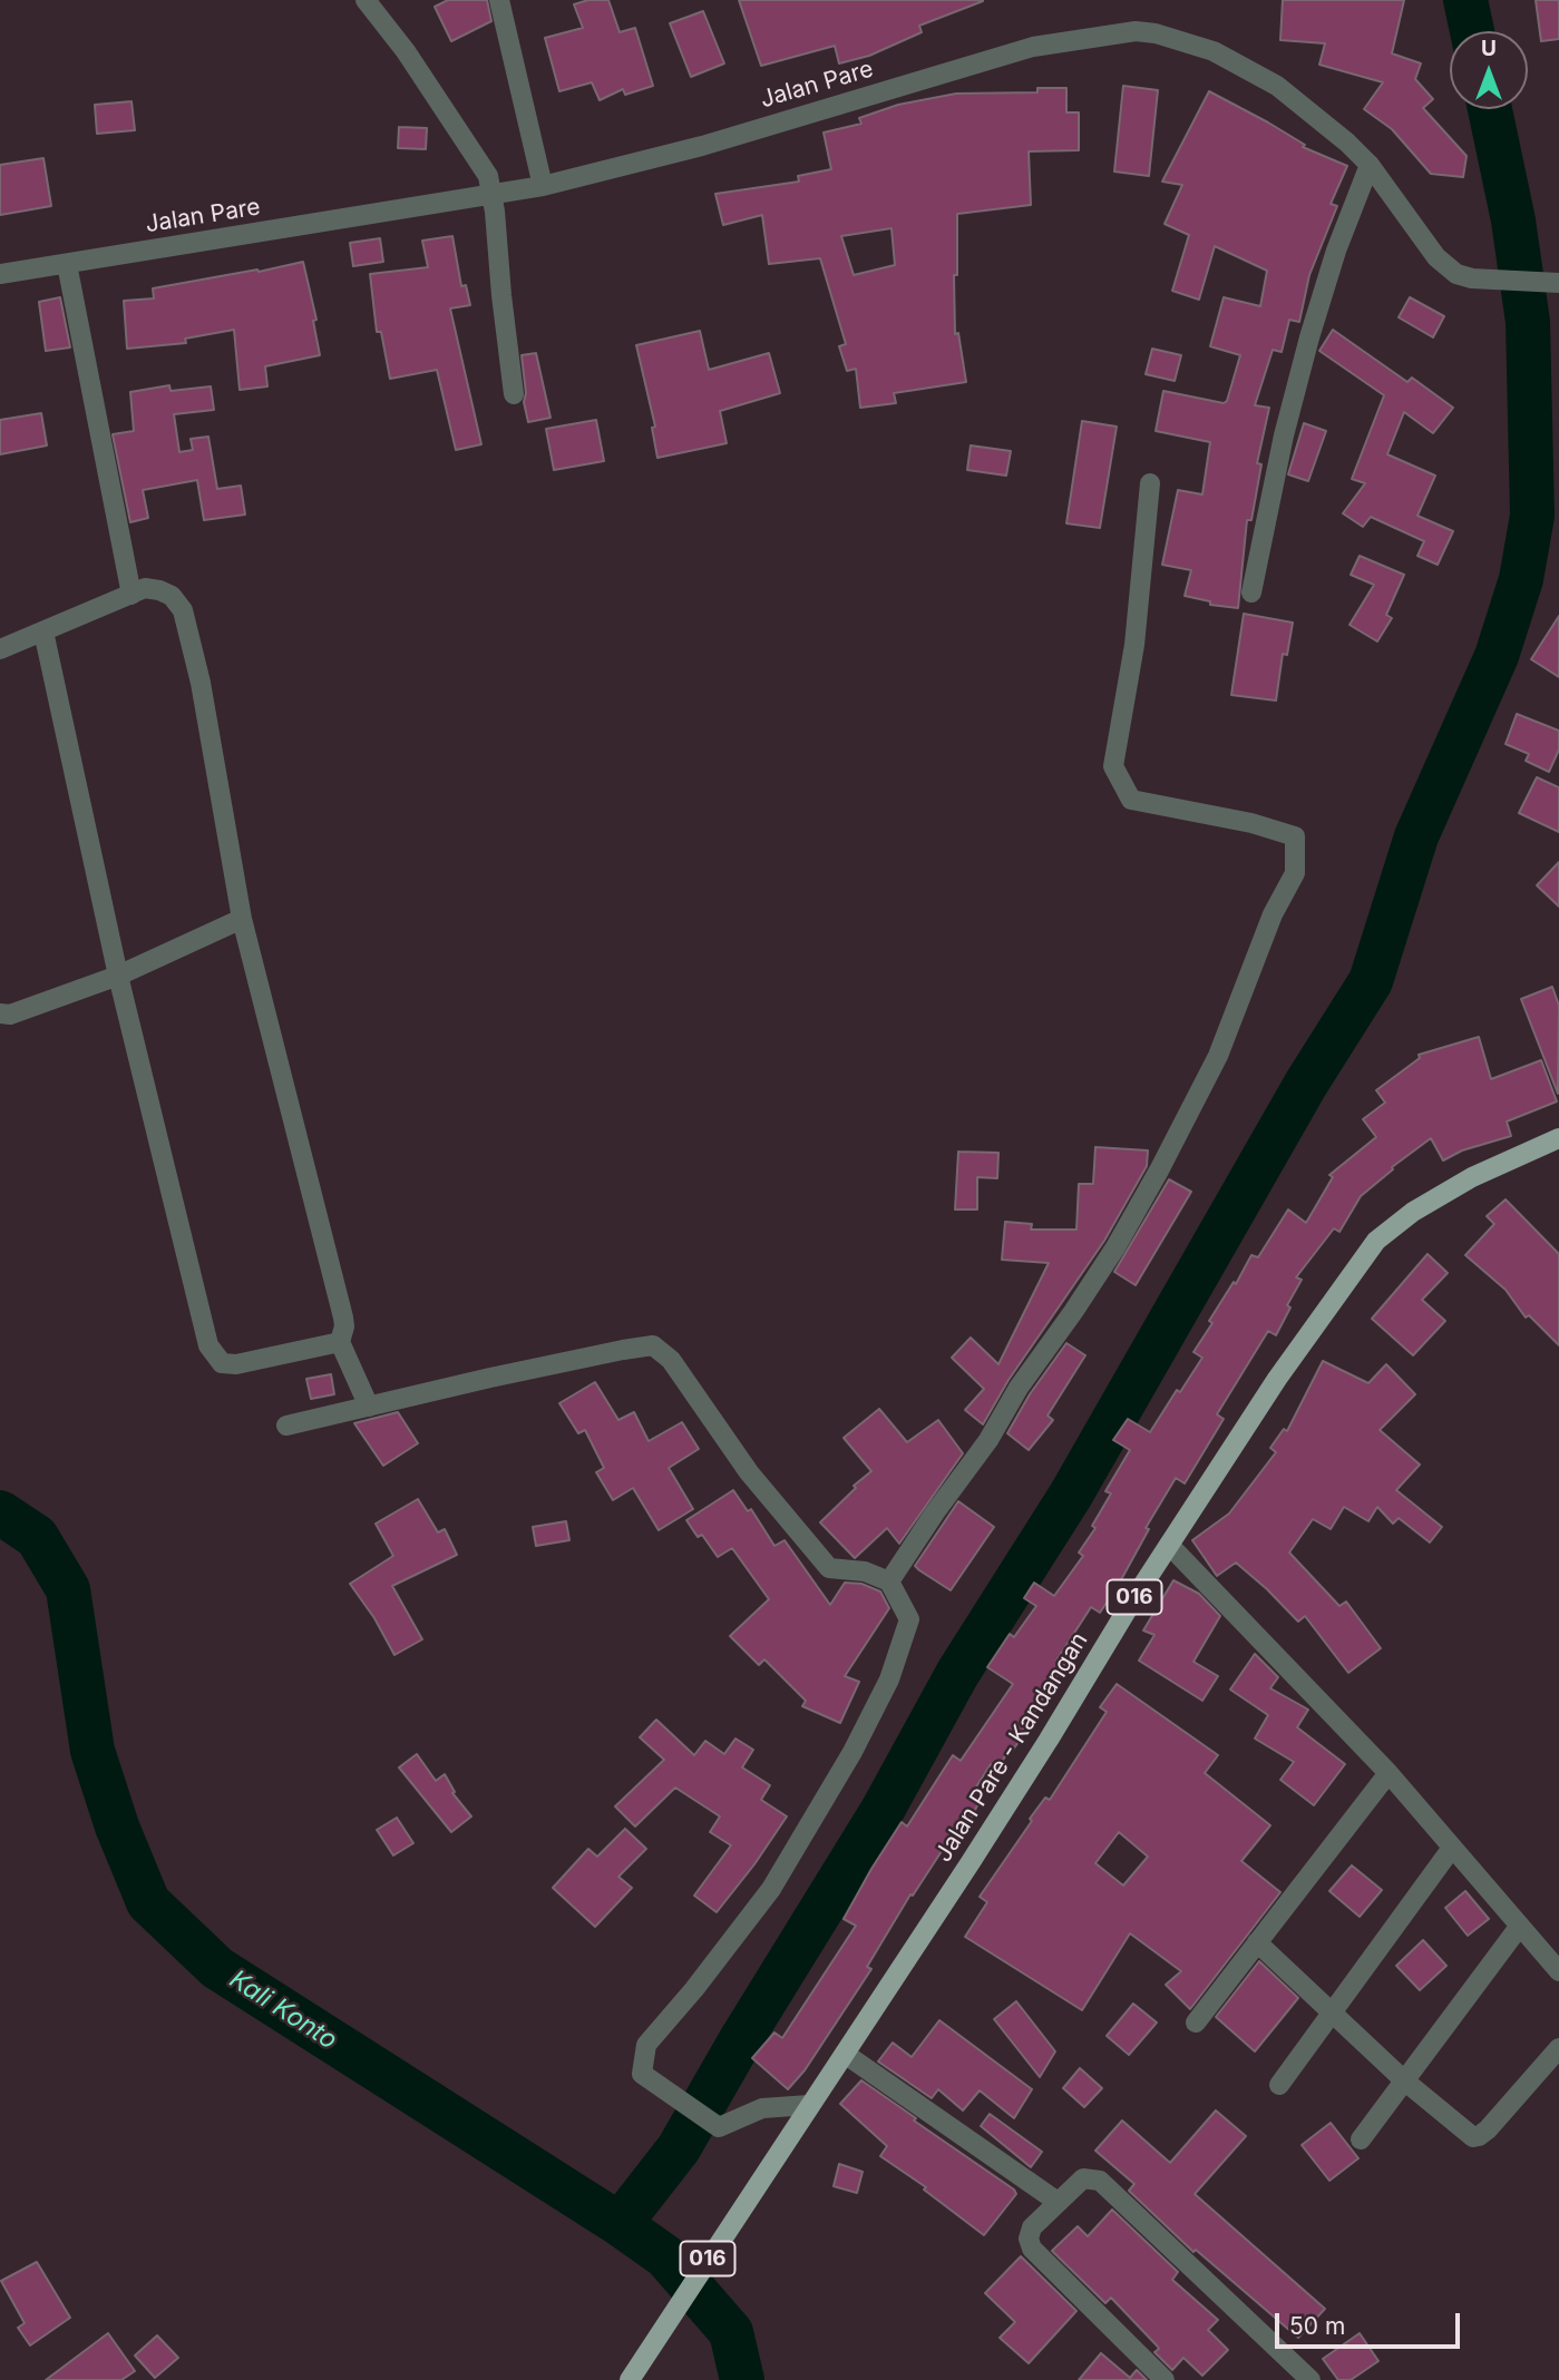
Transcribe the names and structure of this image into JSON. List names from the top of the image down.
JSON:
{
  "streets": {
    "main road": ["016", "Jalan Pare - Kandangan"],
    "street": ["Jalan Pare"]
  },
  "water": ["Kali Konto"],
  "scale_bar": "50 m",
  "north": "top"
}
